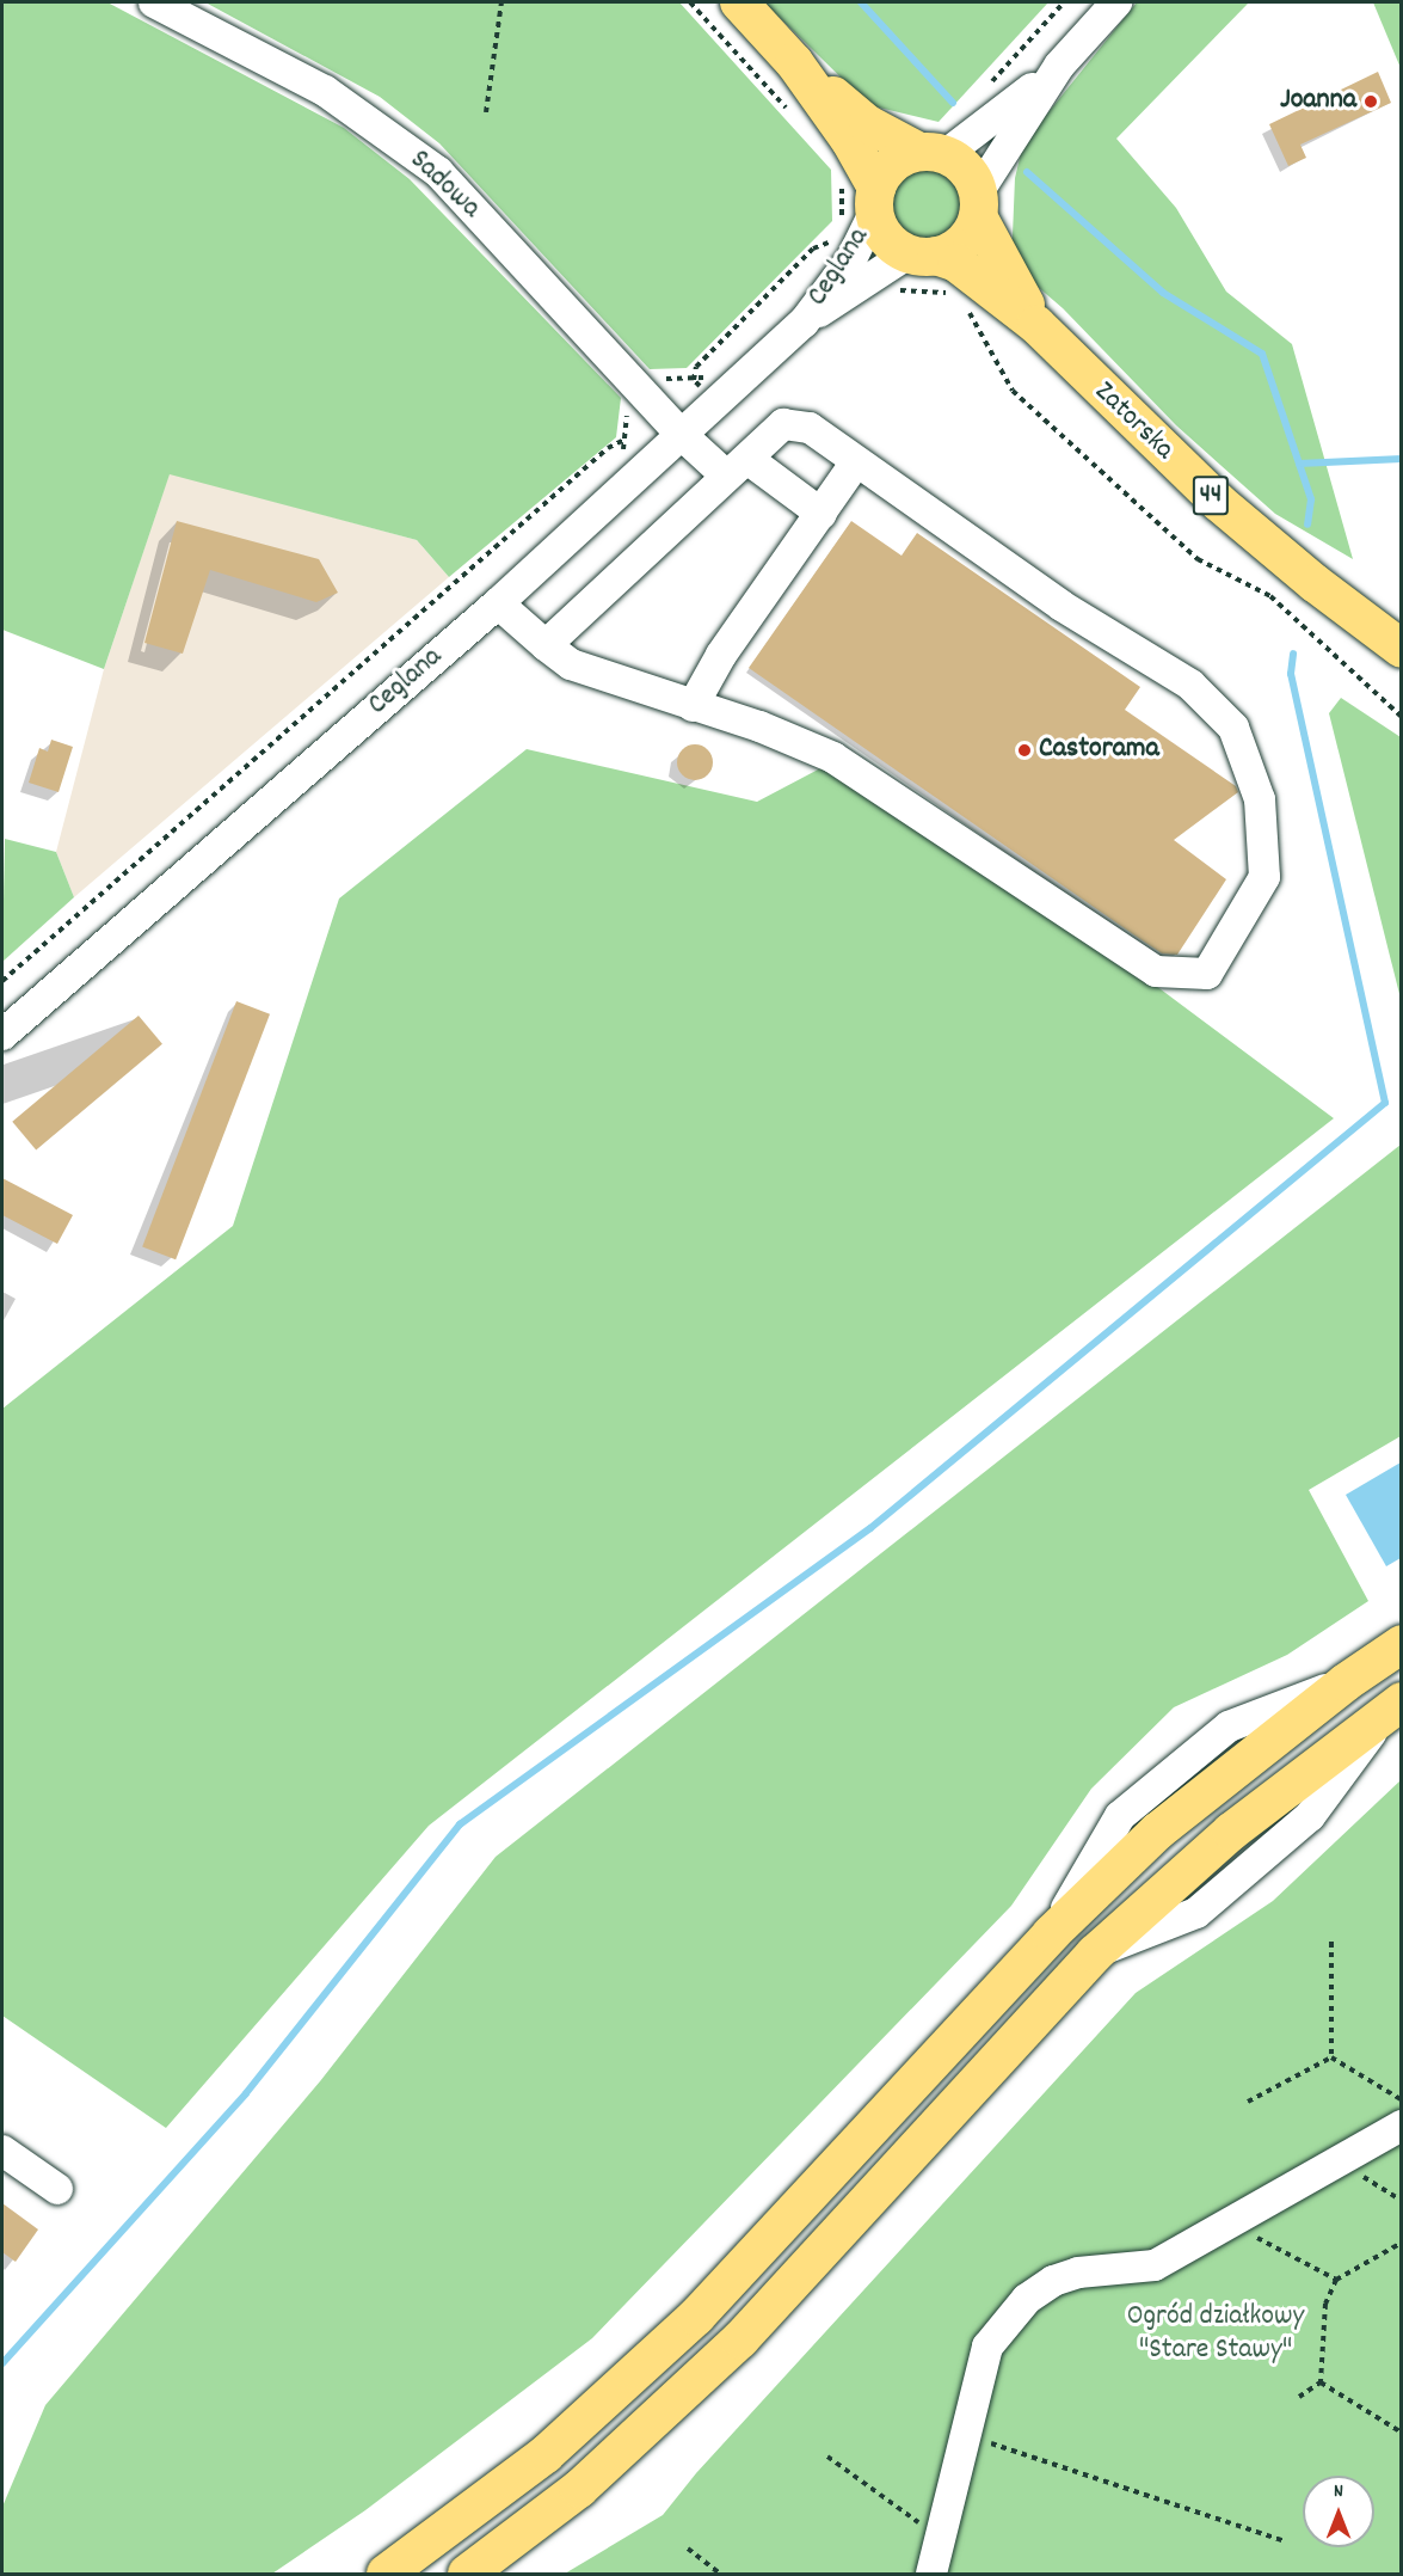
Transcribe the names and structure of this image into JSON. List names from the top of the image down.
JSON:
{
  "streets": {
    "main road": ["Zatorska", "44"],
    "street": ["Sadowa", "Ceglana"]
  },
  "crossings": [
    ["Sadowa", "Ceglana"],
    ["Ceglana", "Zatorska"],
    ["Ceglana", "44"],
    ["Zatorska", "44"]
  ],
  "parks": ["Ogród działkowy \"Stare Stawy\""],
  "places": ["Joanna", "Castorama"],
  "north": "top"
}
